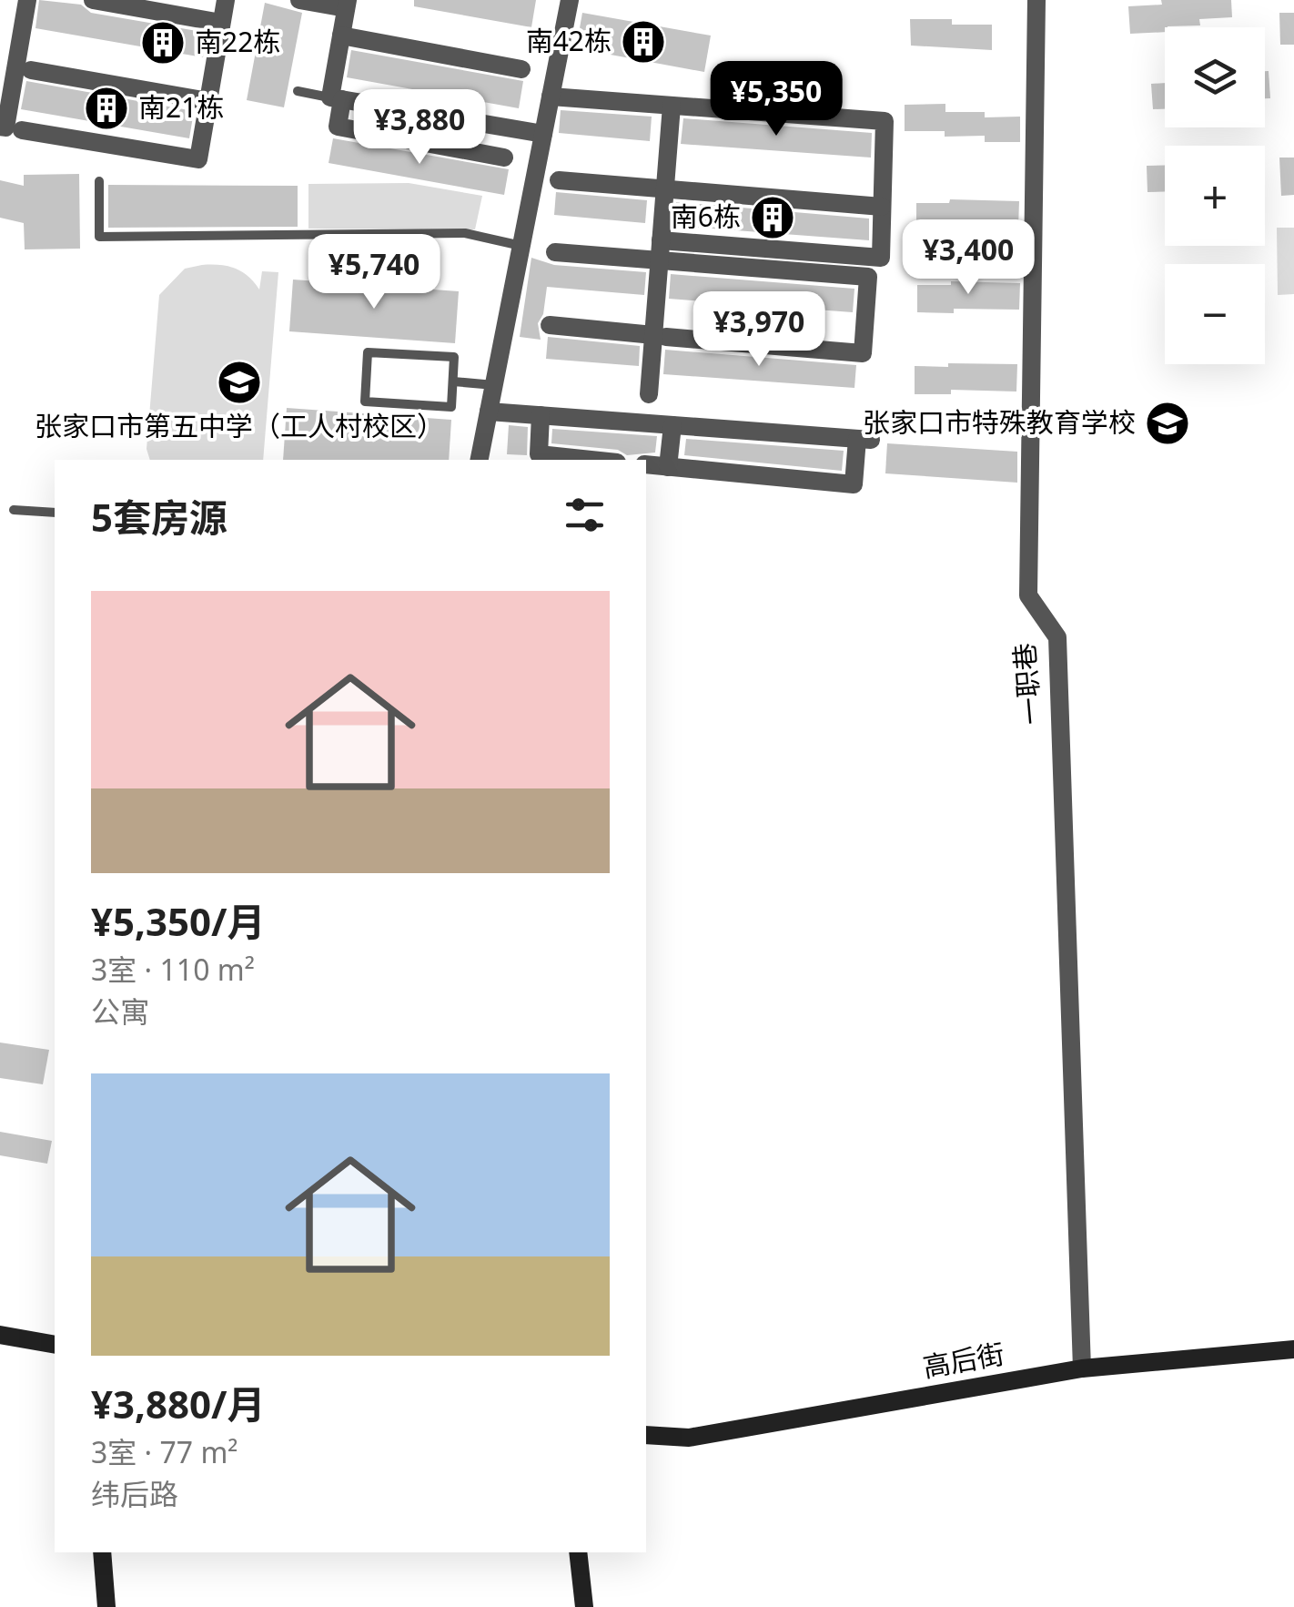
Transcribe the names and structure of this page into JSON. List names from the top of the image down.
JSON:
{
  "streets": {
    "street": ["一职巷", "高后街"]
  },
  "crossings": [
    ["一职巷", "高后街"]
  ],
  "places": {
    "building": [
      "南42栋",
      "南22栋",
      "南21栋",
      "南6栋"
    ],
    "school or university": ["张家口市第五中学（工人村校区）", "张家口市特殊教育学校"]
  },
  "page": {
    "map_buttons": ["+", "−"],
    "price": [
      "¥5,350",
      "¥3,880",
      "¥3,400",
      "¥5,740",
      "¥3,970"
    ],
    "heading": "5套房源",
    "list": [
      {
        "name": "¥5,350/月",
        "note": "3室 · 110 m² · 公寓"
      },
      {
        "name": "¥3,880/月",
        "note": "3室 · 77 m² · 纬后路"
      }
    ]
  }
}
